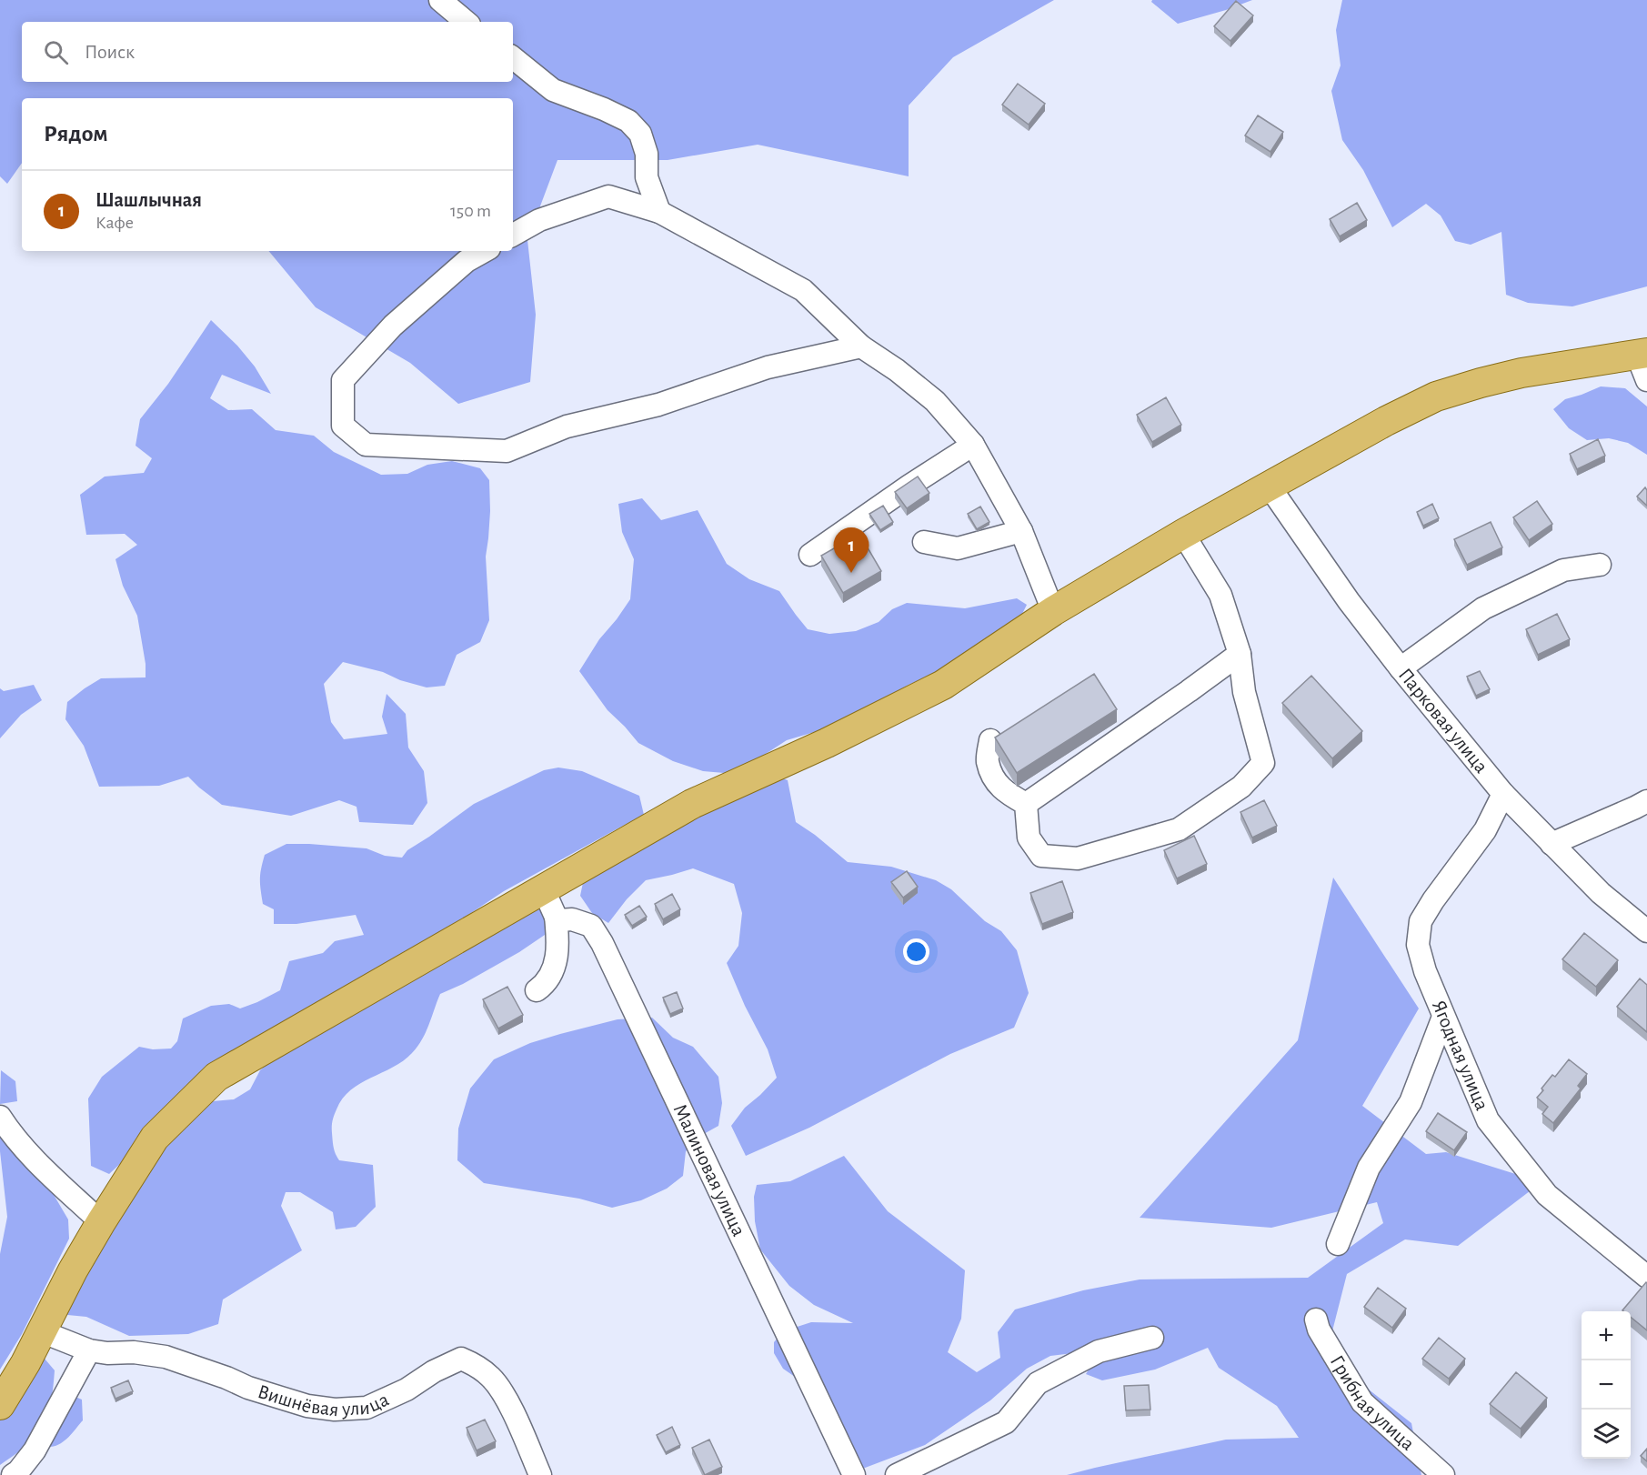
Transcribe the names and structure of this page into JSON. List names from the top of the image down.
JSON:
{
  "streets": {
    "street": [
      "Парковая улица",
      "Ягодная улица",
      "Малиновая улица",
      "Вишнёвая улица",
      "Грибная улица"
    ]
  },
  "crossings": [
    ["Парковая улица", "Ягодная улица"]
  ],
  "page": {
    "search": "Поиск",
    "heading": "Рядом",
    "list": [
      {
        "mark": "1",
        "name": "Шашлычная",
        "note": "Кафе",
        "value": "150 m"
      }
    ],
    "pins": "1",
    "map_buttons": ["+", "−"]
  }
}
